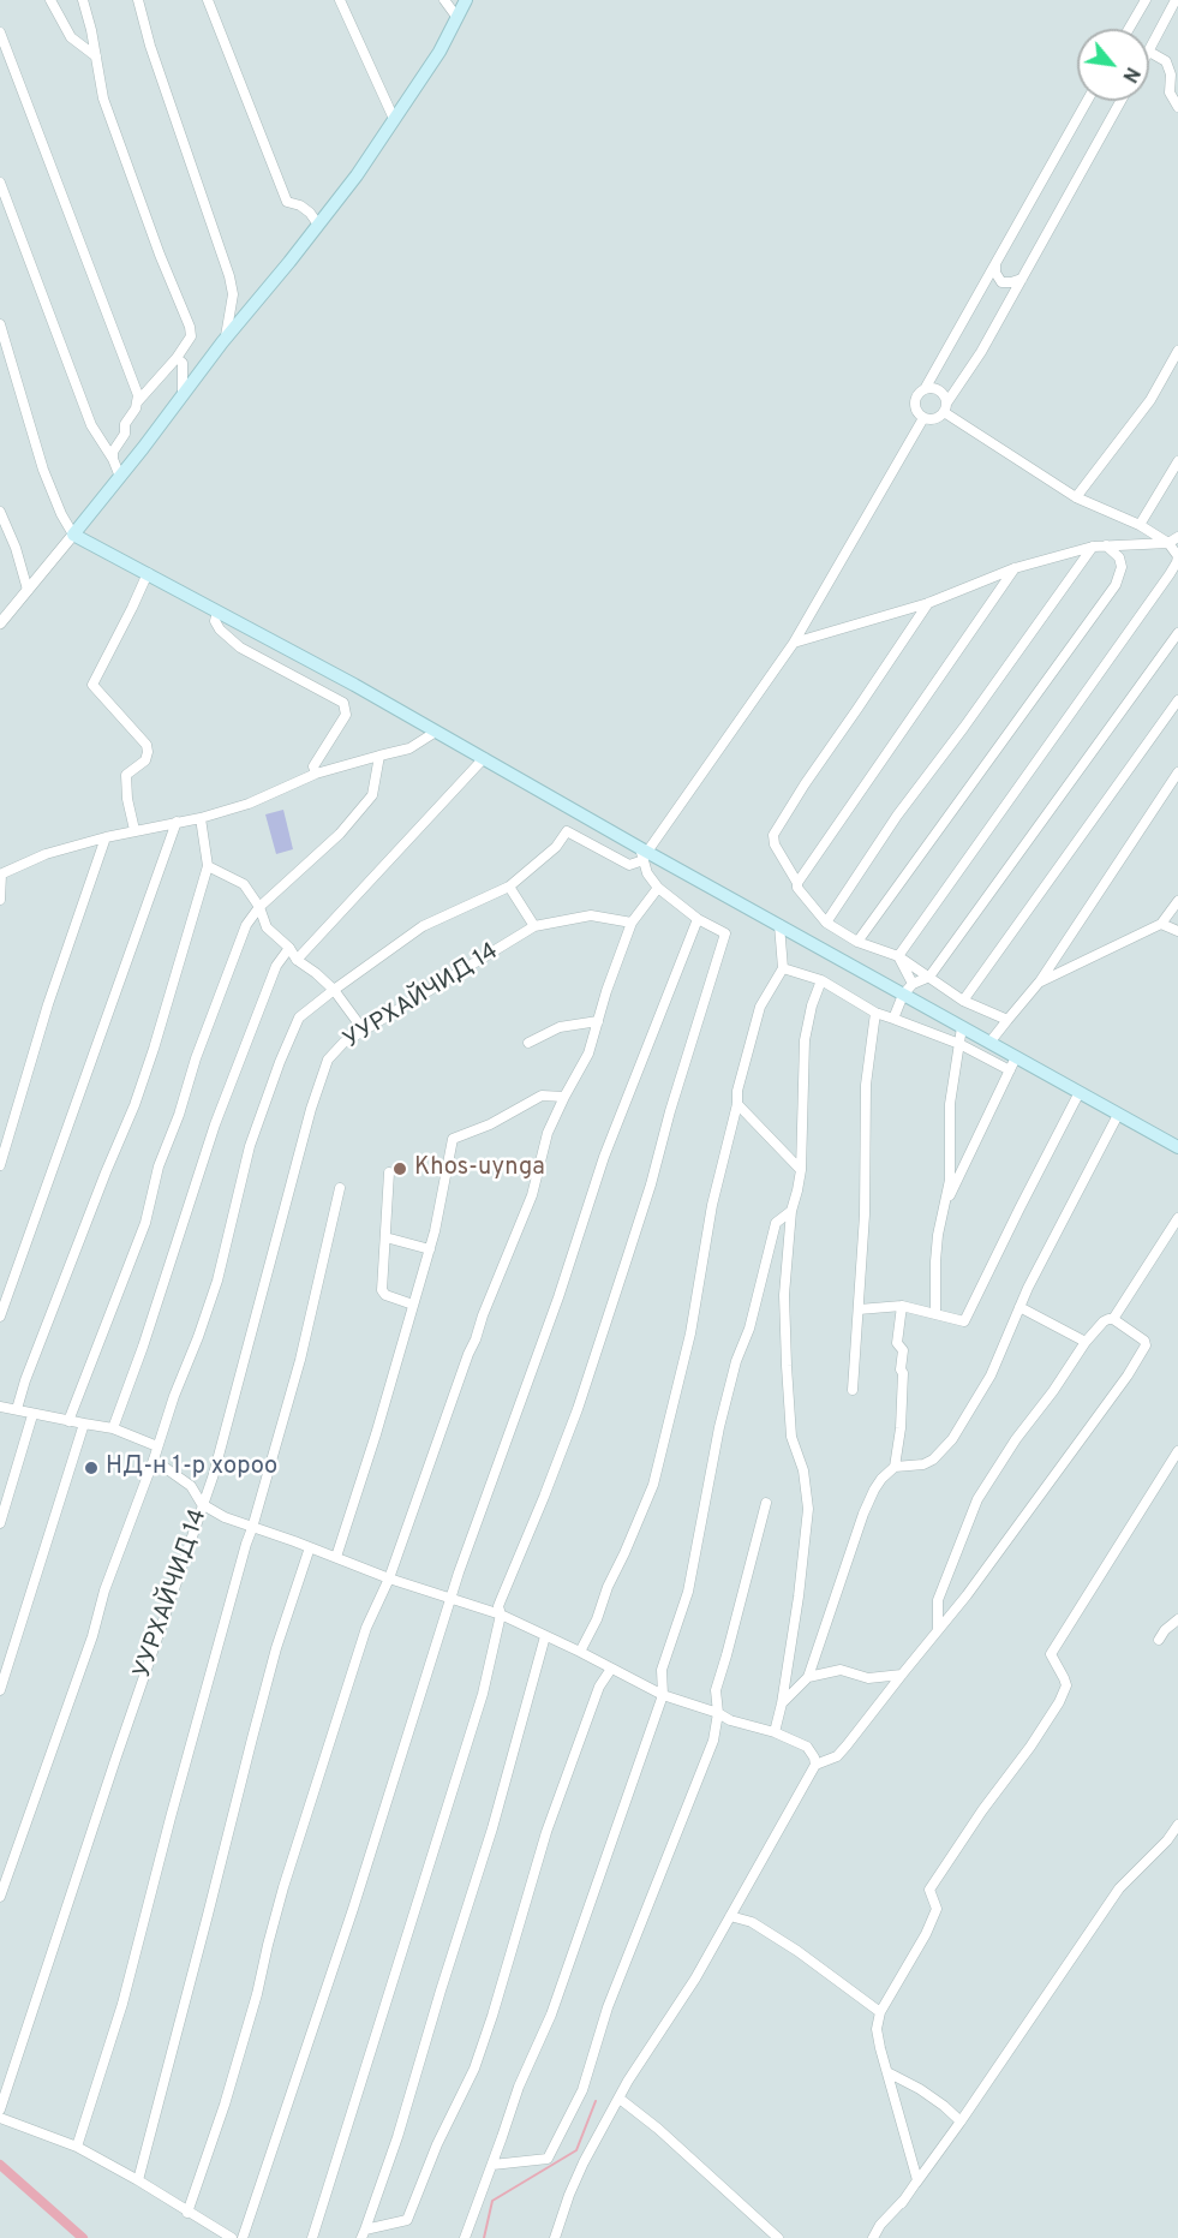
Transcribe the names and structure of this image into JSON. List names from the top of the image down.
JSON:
{
  "streets": {
    "street": ["УУРХАЙЧИД 14"]
  },
  "places": ["Khos-uynga", "НД-н 1-р хороо"],
  "north": "bottom right"
}
